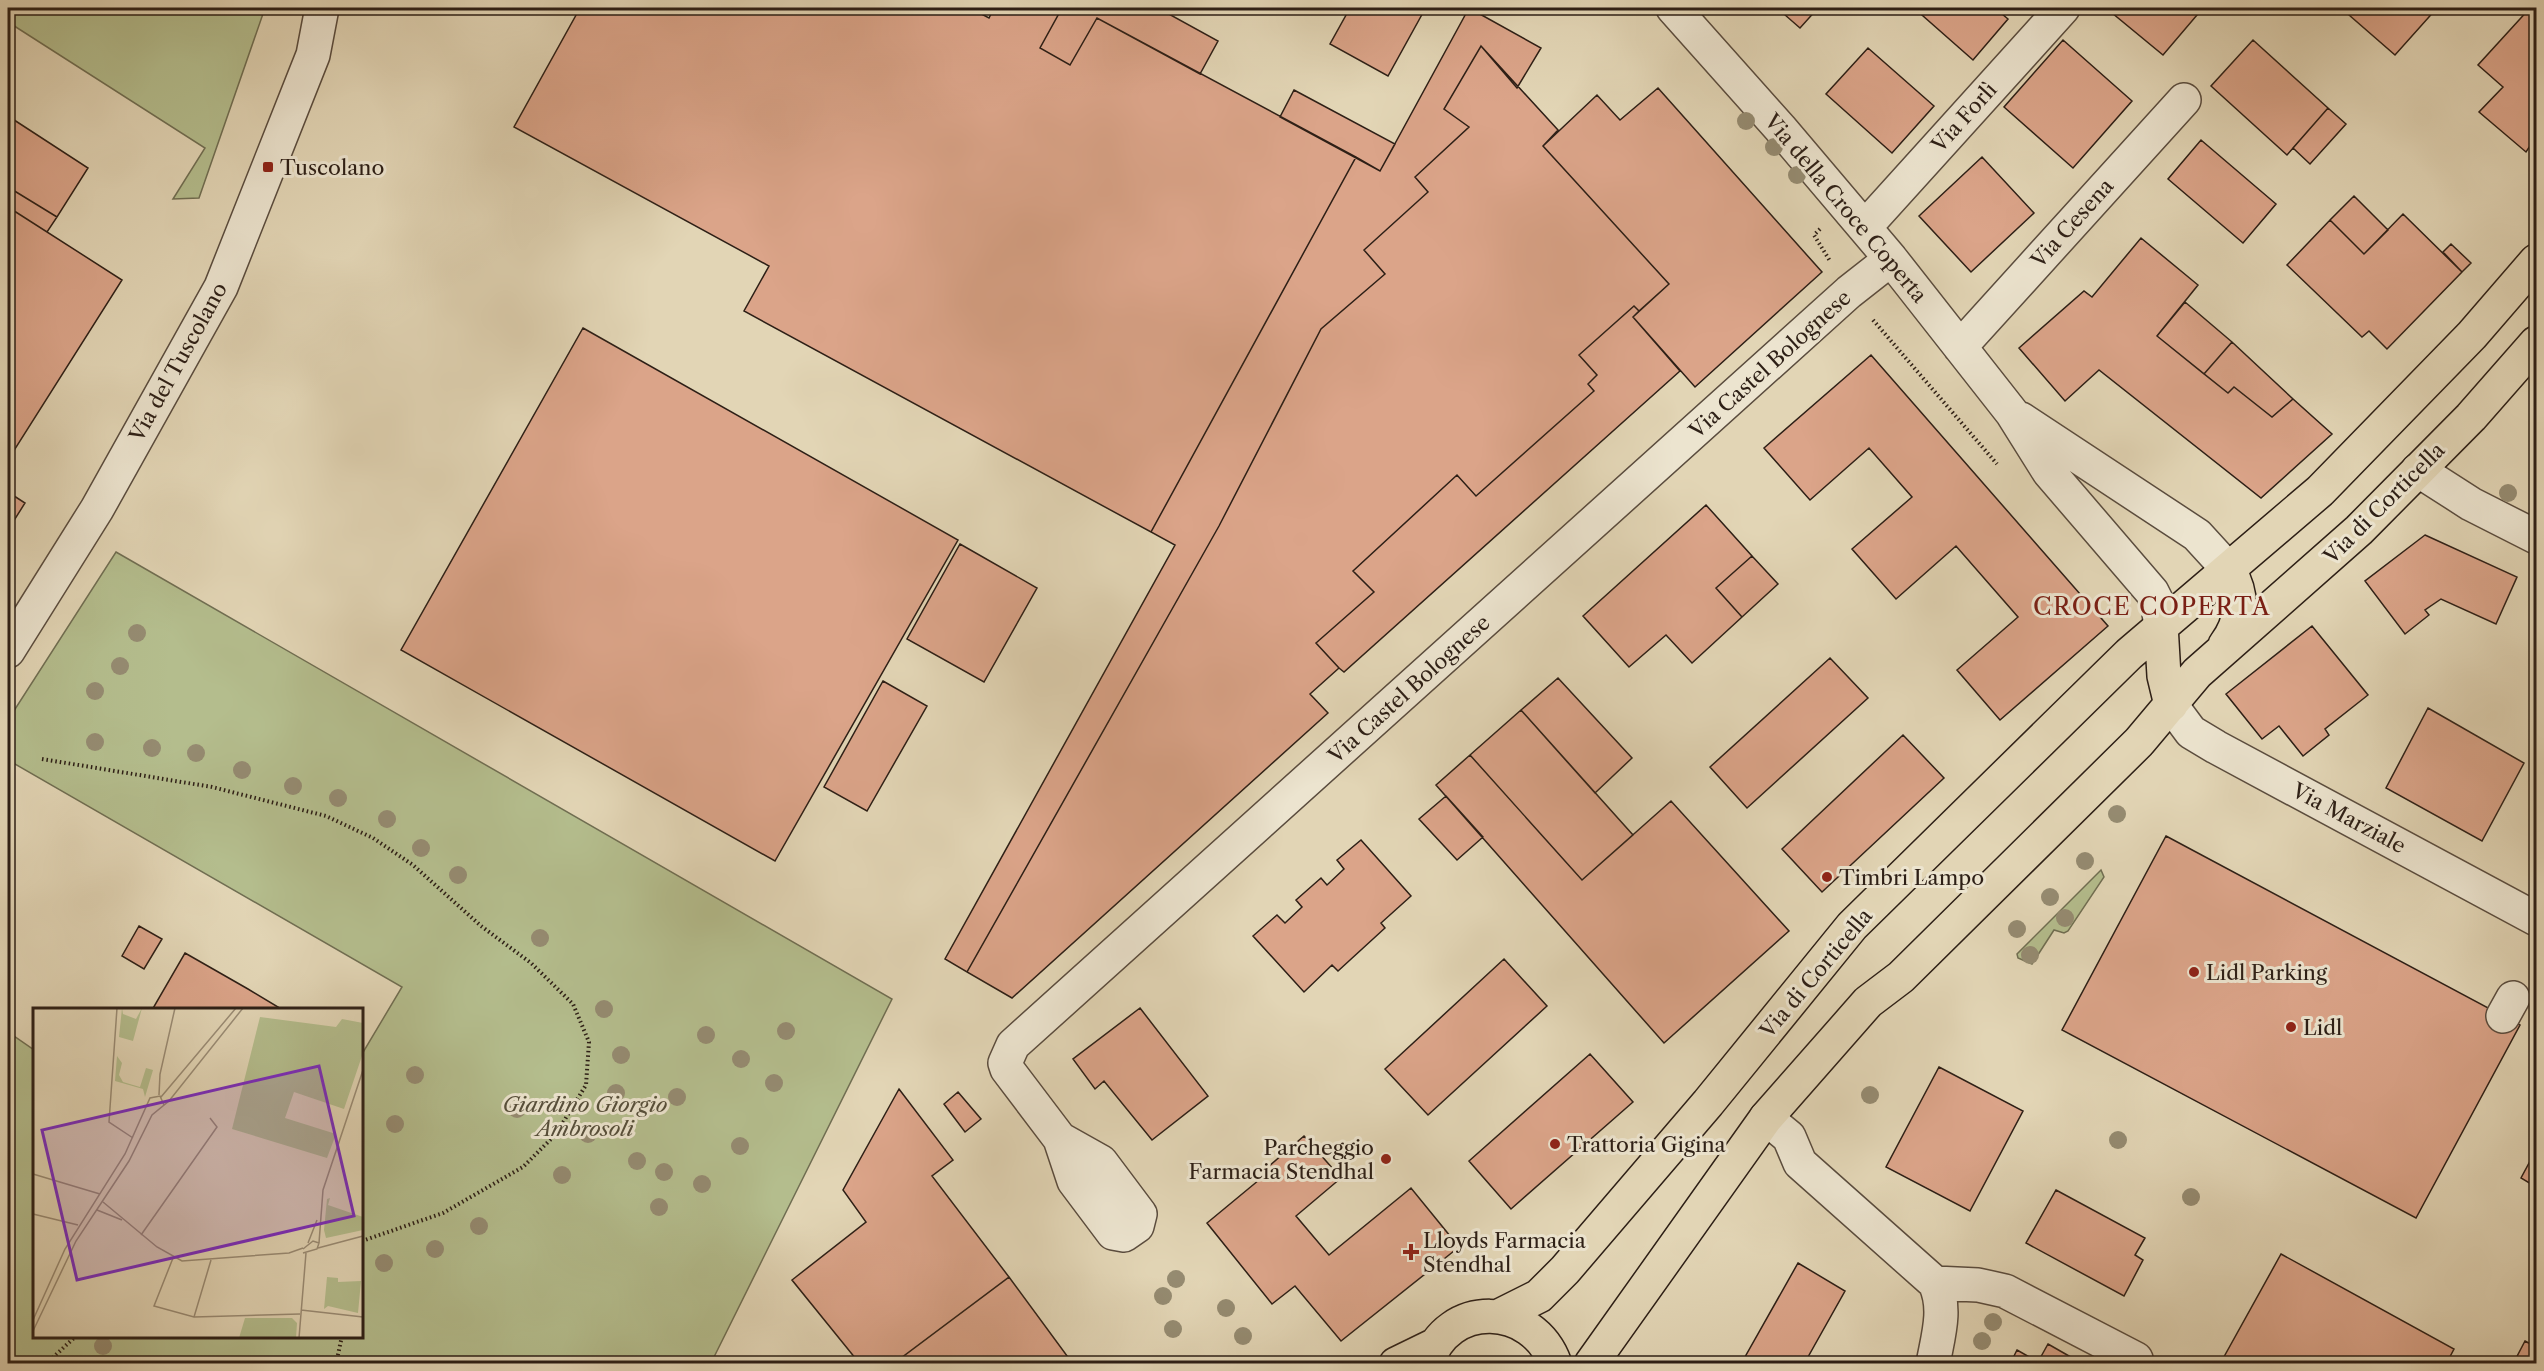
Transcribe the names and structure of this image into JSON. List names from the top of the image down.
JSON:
{
  "streets": {
    "main road": ["Via di Corticella"],
    "street": [
      "Via Forlì",
      "Via della Croce Coperta",
      "Via Cesena",
      "Via del Tuscolano",
      "Via Castel Bolognese",
      "Via Marziale"
    ]
  },
  "crossings": [
    ["Via Forlì", "Via della Croce Coperta"],
    ["Via della Croce Coperta", "Via Cesena"],
    ["Via della Croce Coperta", "Via Castel Bolognese"],
    ["Via della Croce Coperta", "Via di Corticella"],
    ["Via di Corticella", "Via Marziale"]
  ],
  "districts": ["CROCE COPERTA"],
  "parks": ["Giardino Giorgio Ambrosoli"],
  "places": {
    "transit": ["Tuscolano"],
    "other": [
      "Timbri Lampo",
      "Lidl Parking",
      "Lidl",
      "Trattoria Gigina",
      "Parcheggio Farmacia Stendhal"
    ],
    "health": ["Lloyds Farmacia Stendhal"]
  }
}
